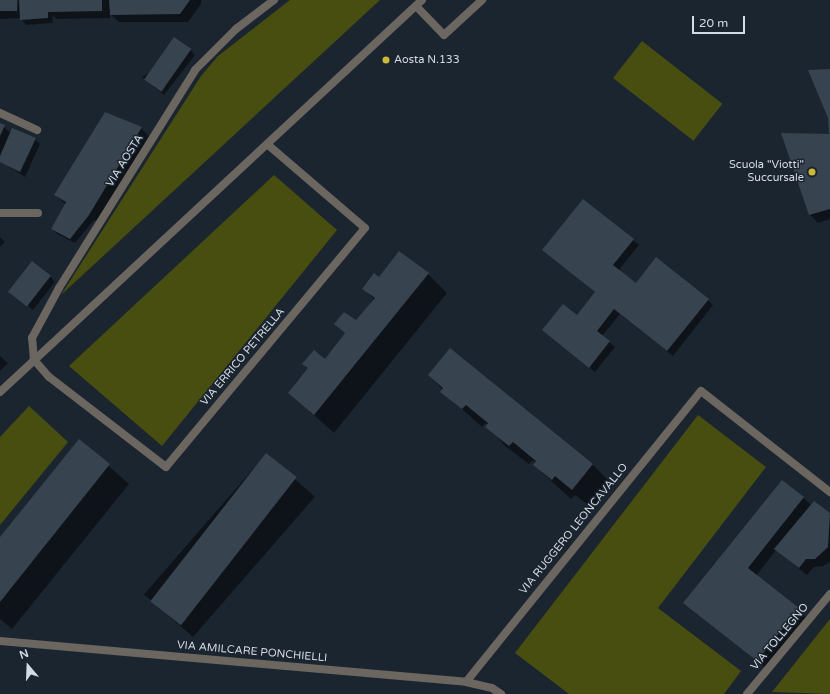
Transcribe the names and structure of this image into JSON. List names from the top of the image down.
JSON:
{
  "streets": {
    "street": [
      "VIA AOSTA",
      "VIA ERRICO PETRELLA",
      "VIA RUGGERO LEONCAVALLO",
      "VIA TOLLEGNO",
      "VIA AMILCARE PONCHIELLI"
    ]
  },
  "crossings": [
    ["VIA AOSTA", "VIA ERRICO PETRELLA"],
    ["VIA RUGGERO LEONCAVALLO", "VIA AMILCARE PONCHIELLI"]
  ],
  "places": ["Aosta N.133", "Scuola \"Viotti\" Succursale"],
  "scale_bar": "20 m",
  "north": "top"
}
